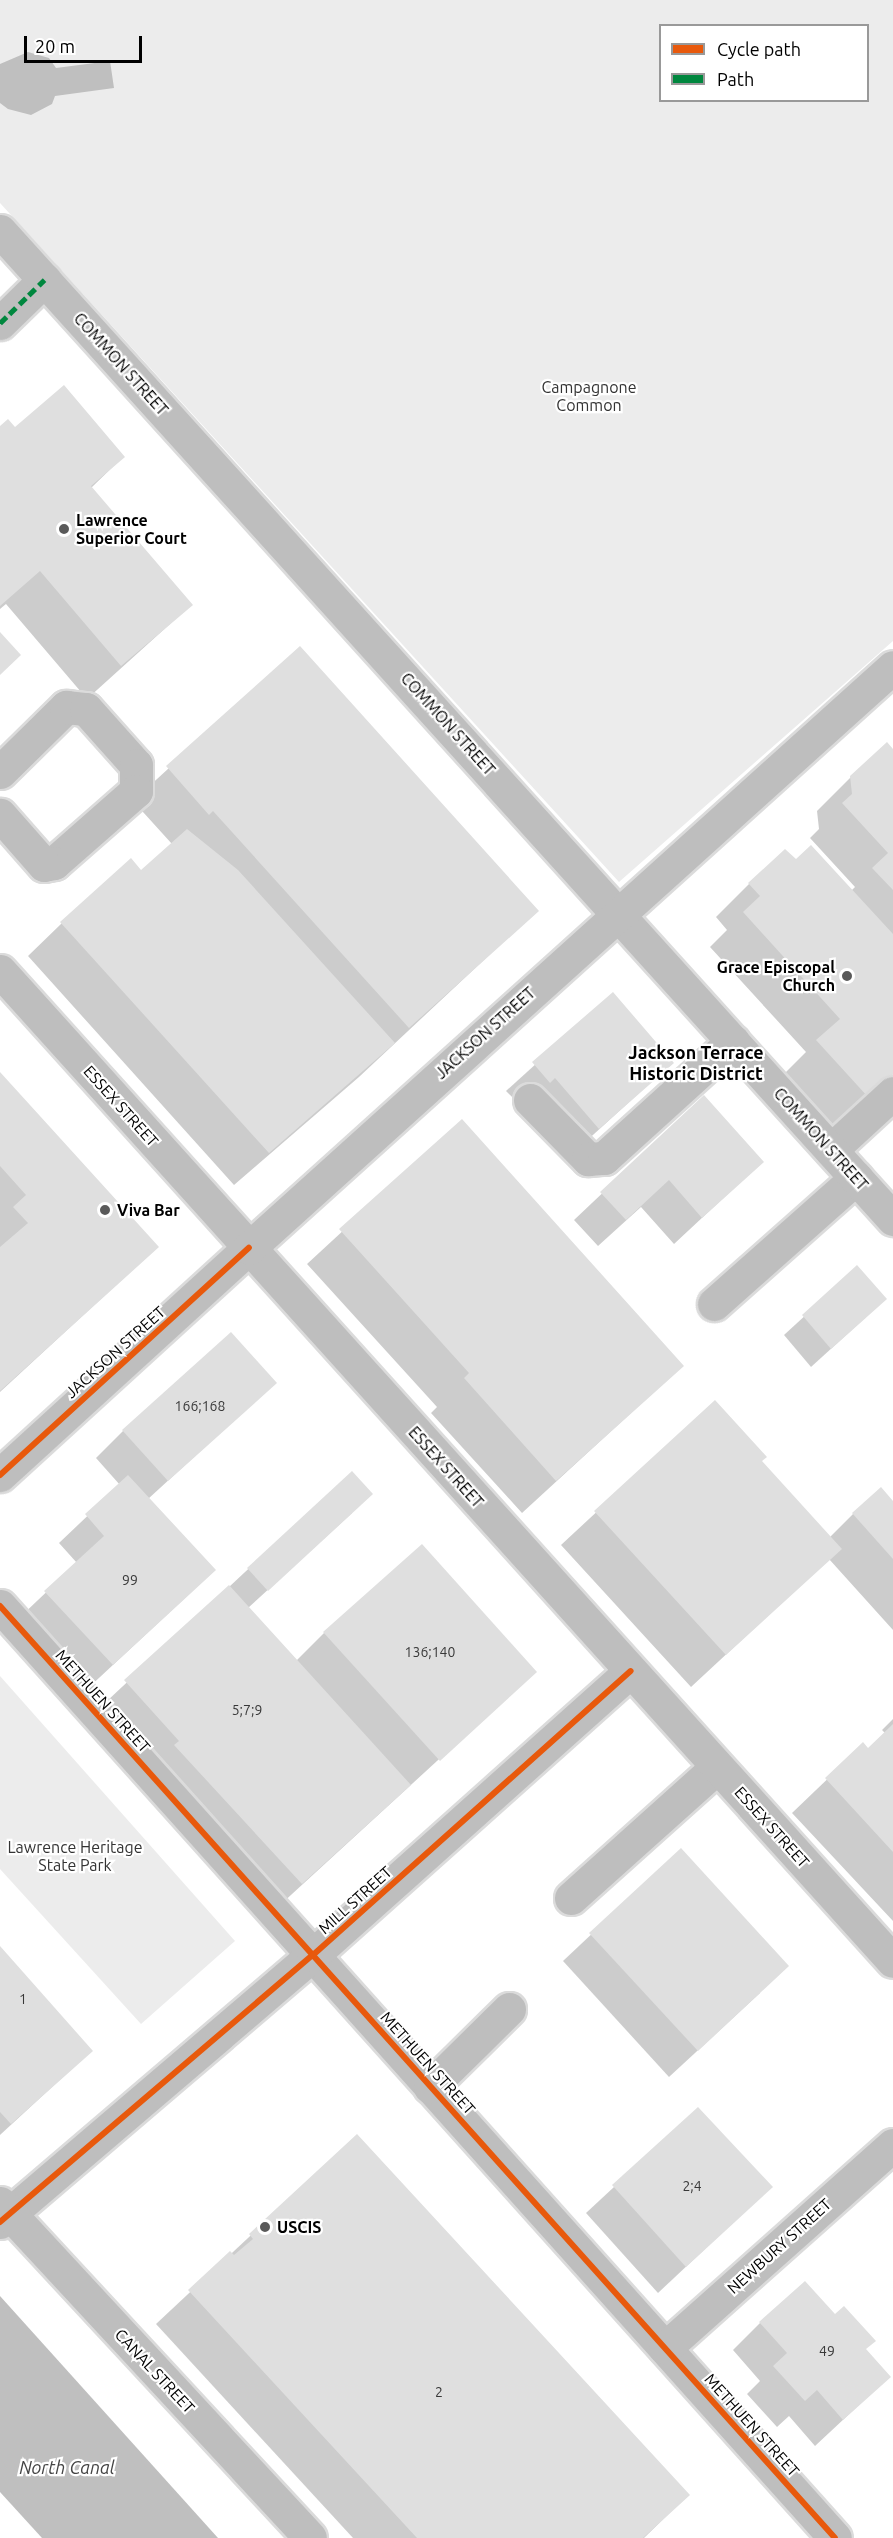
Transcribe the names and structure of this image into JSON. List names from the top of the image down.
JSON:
{
  "streets": {
    "main road": [
      "COMMON STREET",
      "JACKSON STREET",
      "ESSEX STREET",
      "METHUEN STREET",
      "MILL STREET",
      "NEWBURY STREET",
      "CANAL STREET"
    ]
  },
  "crossings": [
    ["COMMON STREET", "JACKSON STREET"],
    ["JACKSON STREET", "ESSEX STREET"],
    ["ESSEX STREET", "MILL STREET"],
    ["METHUEN STREET", "MILL STREET"],
    ["METHUEN STREET", "NEWBURY STREET"],
    ["MILL STREET", "CANAL STREET"]
  ],
  "districts": ["Jackson Terrace Historic District"],
  "water": ["North Canal"],
  "parks": ["Campagnone Common", "Lawrence Heritage State Park"],
  "places": [
    "Lawrence Superior Court",
    "Grace Episcopal Church",
    "Viva Bar",
    "USCIS"
  ],
  "house_numbers": [
    "166;168",
    "99",
    "136;140",
    "5;7;9",
    "1",
    "2;4",
    "49",
    "2"
  ],
  "legend": ["Cycle path", "Path"],
  "scale_bar": "20 m"
}
